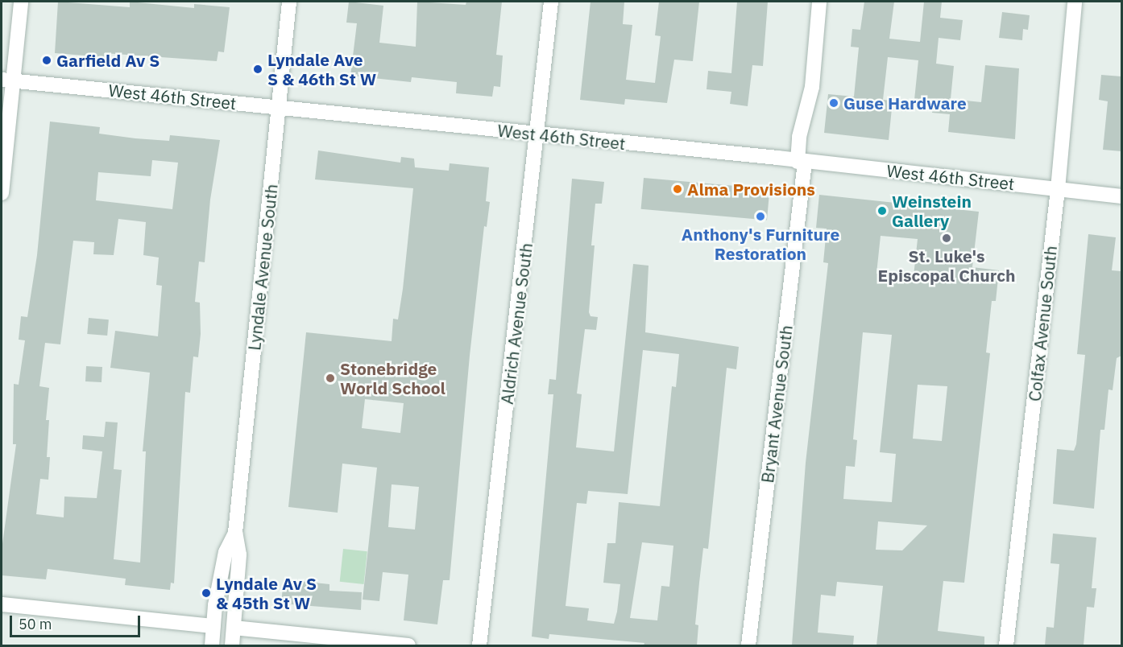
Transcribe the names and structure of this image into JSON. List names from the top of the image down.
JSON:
{
  "streets": {
    "street": [
      "West 46th Street",
      "Lyndale Avenue South",
      "Aldrich Avenue South",
      "Colfax Avenue South",
      "Bryant Avenue South"
    ]
  },
  "crossings": [
    ["West 46th Street", "Lyndale Avenue South"],
    ["West 46th Street", "Aldrich Avenue South"],
    ["West 46th Street", "Colfax Avenue South"],
    ["West 46th Street", "Bryant Avenue South"]
  ],
  "places": [
    "Garfield Av S",
    "Lyndale Ave S & 46th St W",
    "Guse Hardware",
    "Alma Provisions",
    "Weinstein Gallery",
    "Anthony's Furniture Restoration",
    "St. Luke's Episcopal Church",
    "Stonebridge World School",
    "Lyndale Av S & 45th St W"
  ],
  "scale_bar": "50 m"
}
